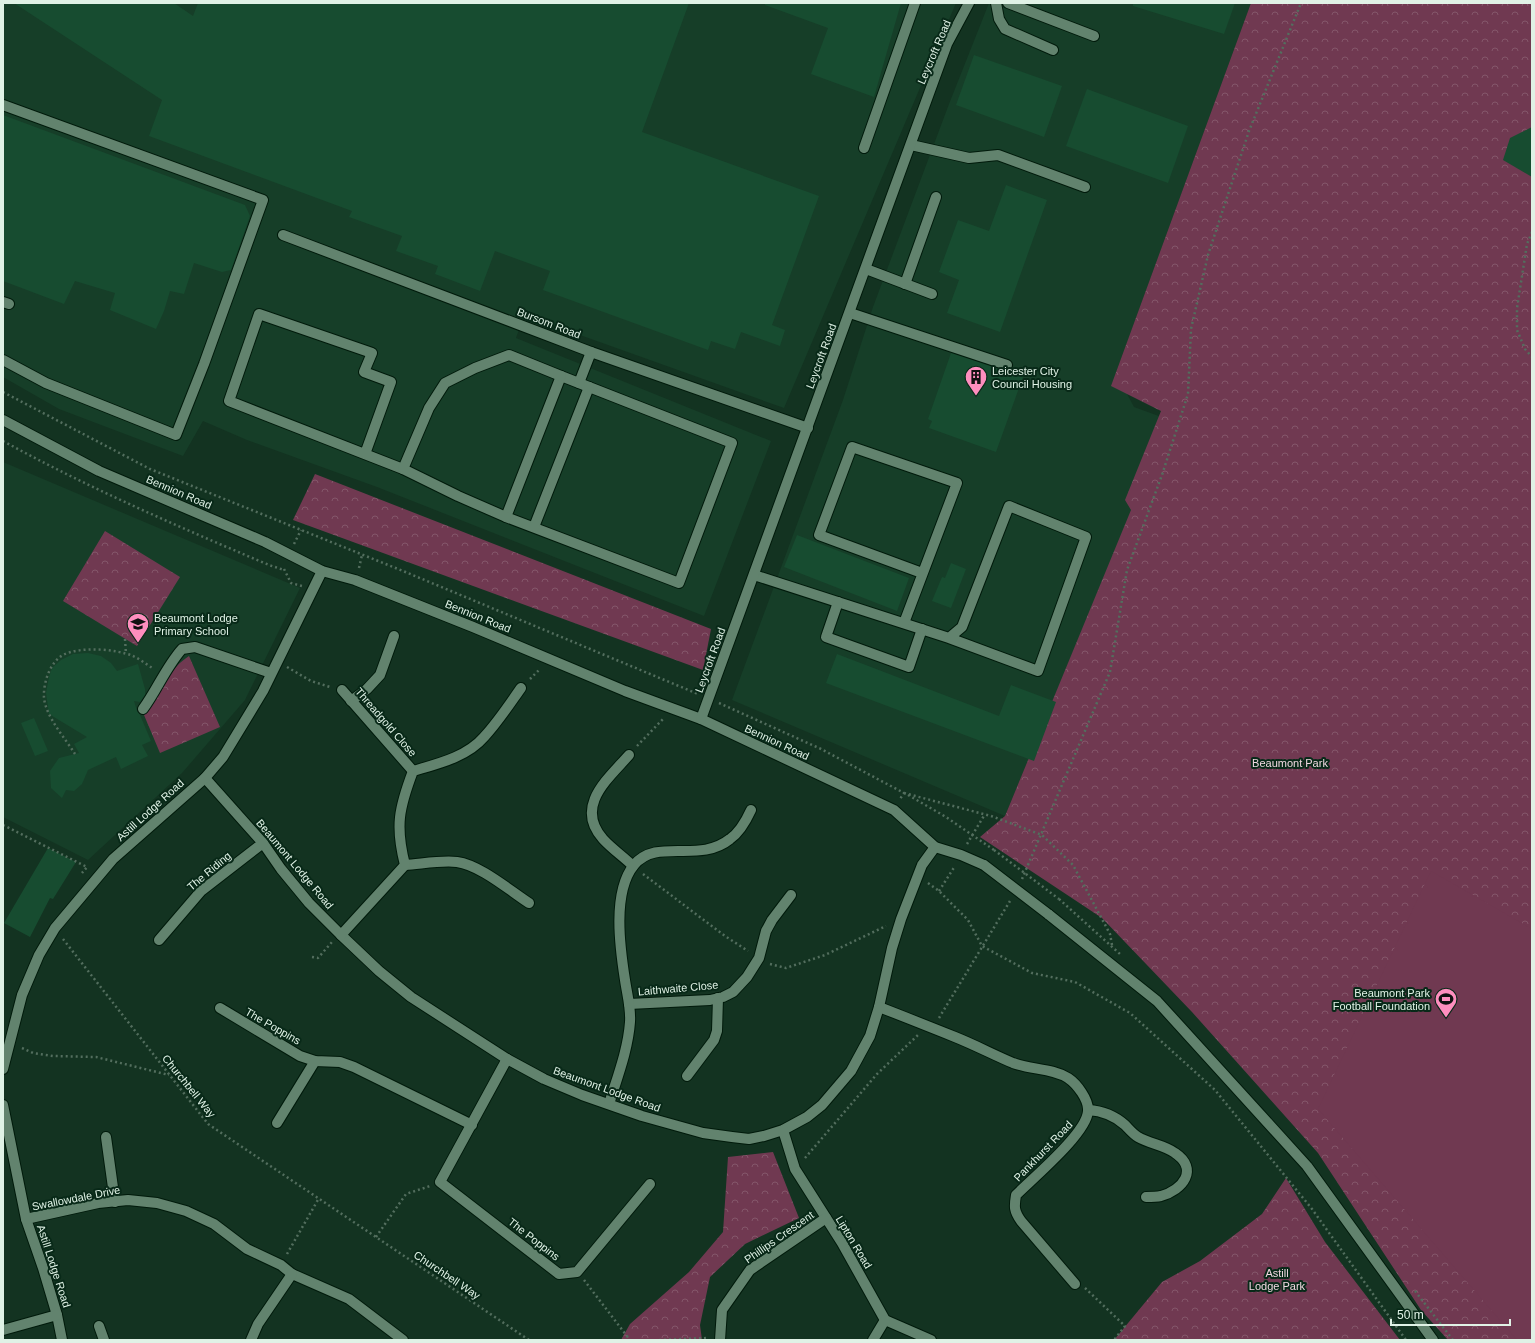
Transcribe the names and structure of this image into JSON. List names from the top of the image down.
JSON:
{
  "streets": {
    "street": [
      "Leycroft Road",
      "Bursom Road",
      "Bennion Road",
      "Threadgold Close",
      "Astill Lodge Road",
      "Beaumont Lodge Road",
      "The Riding",
      "Laithwaite Close",
      "The Poppins",
      "Pankhurst Road",
      "Swallowdale Drive",
      "Phillips Crescent",
      "Lipton Road"
    ],
    "path": ["Churchbell Way"]
  },
  "crossings": [
    ["Leycroft Road", "Bursom Road"],
    ["Leycroft Road", "Bennion Road"],
    ["Bennion Road", "Astill Lodge Road"],
    ["Bennion Road", "Beaumont Lodge Road"],
    ["Astill Lodge Road", "Beaumont Lodge Road"],
    ["Astill Lodge Road", "Churchbell Way"],
    ["Astill Lodge Road", "Swallowdale Drive"],
    ["Beaumont Lodge Road", "The Riding"],
    ["Beaumont Lodge Road", "Laithwaite Close"],
    ["Beaumont Lodge Road", "Lipton Road"],
    ["Phillips Crescent", "Lipton Road"]
  ],
  "parks": ["Beaumont Park", "Astill Lodge Park"],
  "places": {
    "building": ["Leicester City Council Housing"],
    "school or university": ["Beaumont Lodge Primary School"],
    "sports": ["Beaumont Park Football Foundation"]
  },
  "scale_bar": "50 m"
}
